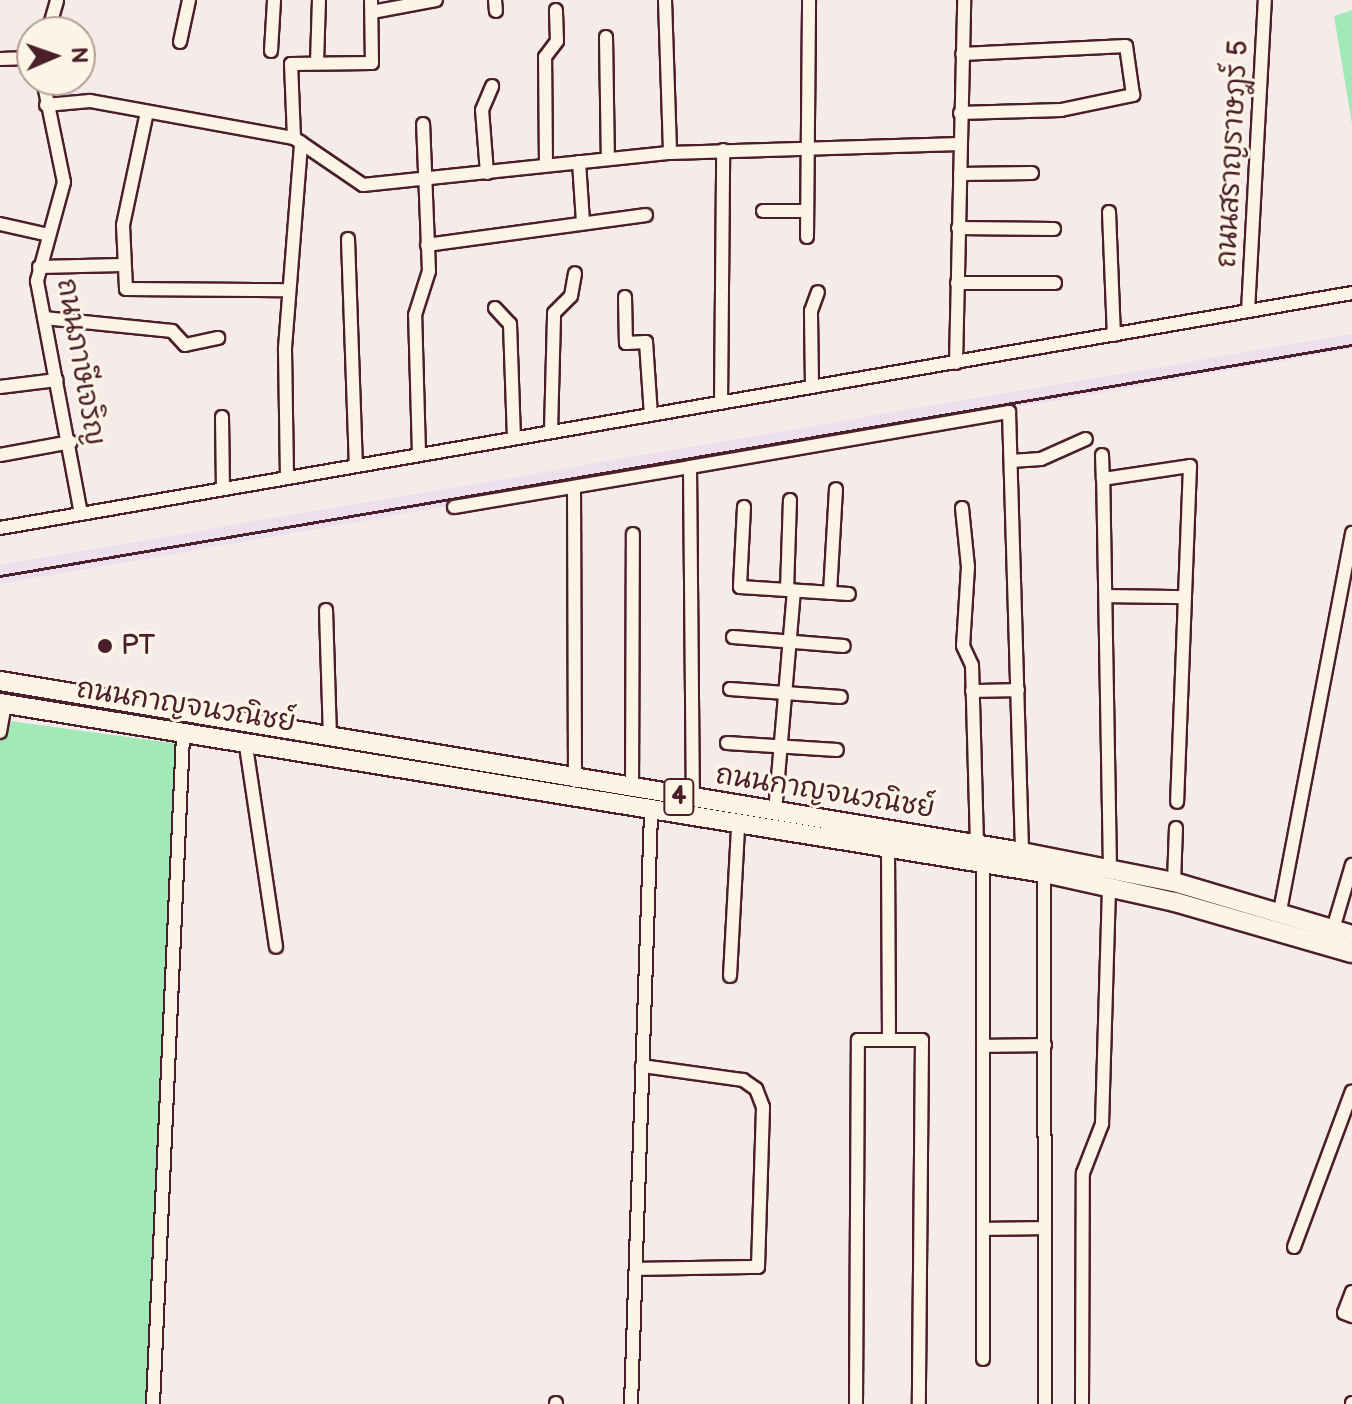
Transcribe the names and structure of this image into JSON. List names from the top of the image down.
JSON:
{
  "streets": {
    "highway": ["ถนนกาญจนวณิชย์", "4"],
    "street": ["ถนนสราญราษฎร์ 5", "ถนนภาษีเจริญ"]
  },
  "places": ["PT"],
  "north": "right"
}
